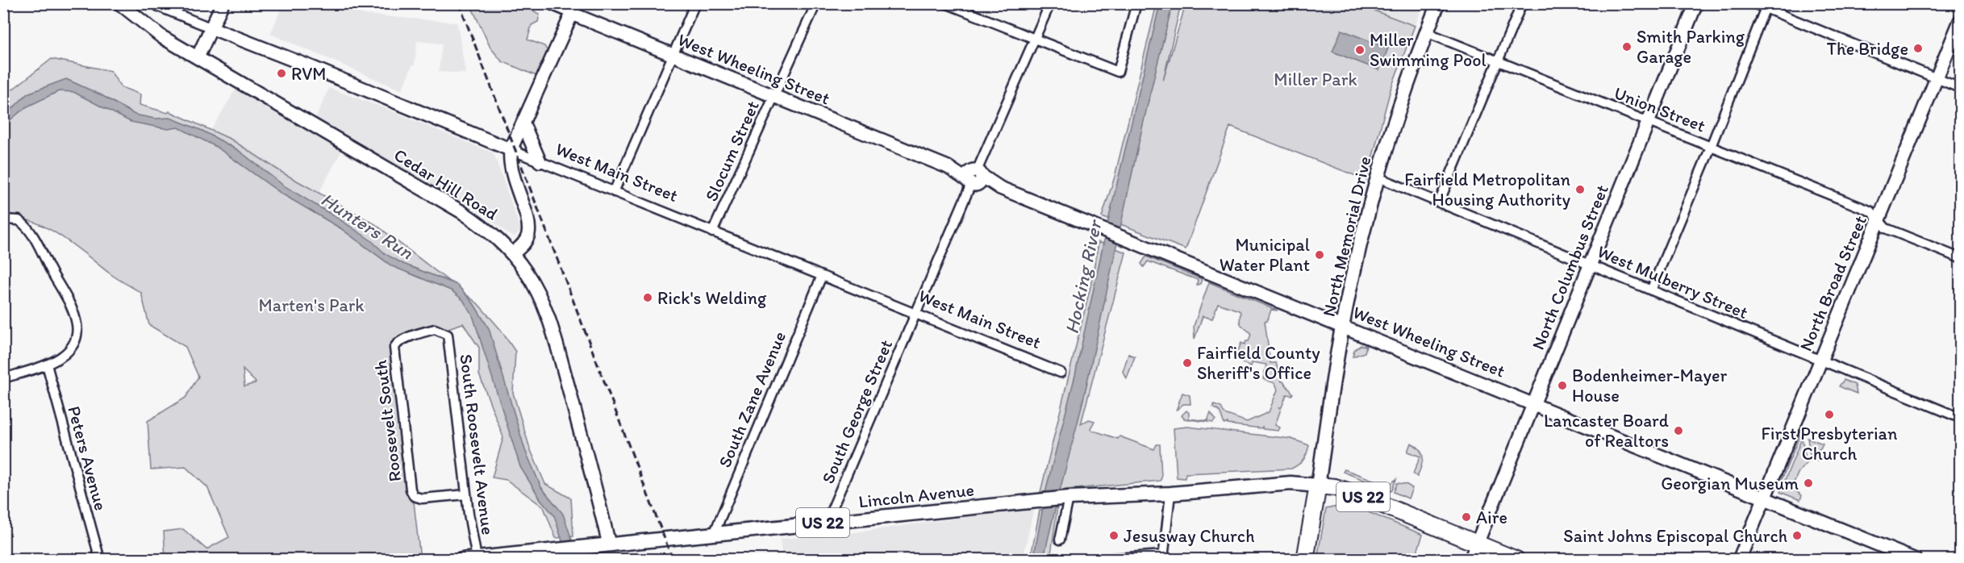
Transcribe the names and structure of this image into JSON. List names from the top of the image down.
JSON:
{
  "streets": {
    "highway": ["US 22"],
    "main road": ["North Memorial Drive", "Lincoln Avenue"],
    "street": [
      "West Wheeling Street",
      "Union Street",
      "Slocum Street",
      "West Main Street",
      "Cedar Hill Road",
      "North Columbus Street",
      "West Mulberry Street",
      "North Broad Street",
      "South Zane Avenue",
      "South George Street",
      "Roosevelt South",
      "South Roosevelt Avenue",
      "Peters Avenue"
    ]
  },
  "crossings": [
    ["West Wheeling Street", "Slocum Street"],
    ["West Wheeling Street", "North Memorial Drive"],
    ["West Wheeling Street", "North Columbus Street"],
    ["West Wheeling Street", "North Broad Street"],
    ["West Wheeling Street", "South George Street"],
    ["Union Street", "North Memorial Drive"],
    ["Union Street", "North Columbus Street"],
    ["Union Street", "North Broad Street"],
    ["Slocum Street", "West Main Street"],
    ["West Main Street", "South Zane Avenue"],
    ["West Main Street", "South George Street"],
    ["Cedar Hill Road", "Lincoln Avenue"],
    ["North Memorial Drive", "West Mulberry Street"],
    ["North Memorial Drive", "Lincoln Avenue"],
    ["North Memorial Drive", "US 22"],
    ["North Columbus Street", "West Mulberry Street"],
    ["North Columbus Street", "US 22"],
    ["West Mulberry Street", "North Broad Street"],
    ["South Zane Avenue", "Lincoln Avenue"],
    ["South George Street", "Lincoln Avenue"],
    ["Roosevelt South", "South Roosevelt Avenue"],
    ["South Roosevelt Avenue", "Lincoln Avenue"],
    ["Lincoln Avenue", "US 22"]
  ],
  "water": ["Hunters Run", "Hocking River"],
  "parks": ["Miller Park", "Marten's Park"],
  "places": [
    "Smith Parking Garage",
    "The Bridge",
    "Miller Swimming Pool",
    "RVM",
    "Fairfield Metropolitan Housing Authority",
    "Municipal Water Plant",
    "Rick's Welding",
    "Fairfield County Sheriff's Office",
    "Bodenheimer-Mayer House",
    "First Presbyterian Church",
    "Lancaster Board of Realtors",
    "Georgian Museum",
    "Aire",
    "Jesusway Church",
    "Saint Johns Episcopal Church"
  ]
}
